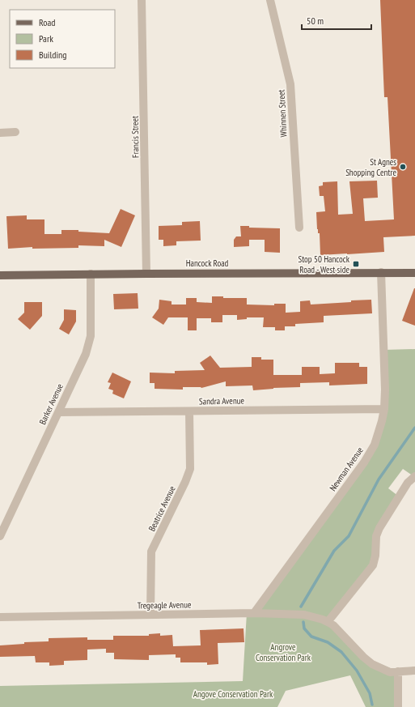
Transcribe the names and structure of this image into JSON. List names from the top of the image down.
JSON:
{
  "streets": {
    "main road": ["Hancock Road"],
    "street": [
      "Whinnen Street",
      "Francis Street",
      "Sandra Avenue",
      "Barker Avenue",
      "Newman Avenue",
      "Beatrice Avenue",
      "Tregeagle Avenue"
    ]
  },
  "crossings": [
    ["Francis Street", "Hancock Road"],
    ["Hancock Road", "Barker Avenue"],
    ["Hancock Road", "Newman Avenue"],
    ["Sandra Avenue", "Barker Avenue"],
    ["Sandra Avenue", "Newman Avenue"],
    ["Sandra Avenue", "Beatrice Avenue"],
    ["Newman Avenue", "Tregeagle Avenue"],
    ["Beatrice Avenue", "Tregeagle Avenue"]
  ],
  "parks": ["Angrove Conservation Park", "Angove Conservation Park"],
  "places": {
    "other": ["St Agnes Shopping Centre"],
    "transit": ["Stop 50 Hancock Road - West side"]
  },
  "legend": ["Road", "Park", "Building"],
  "scale_bar": "50 m"
}
